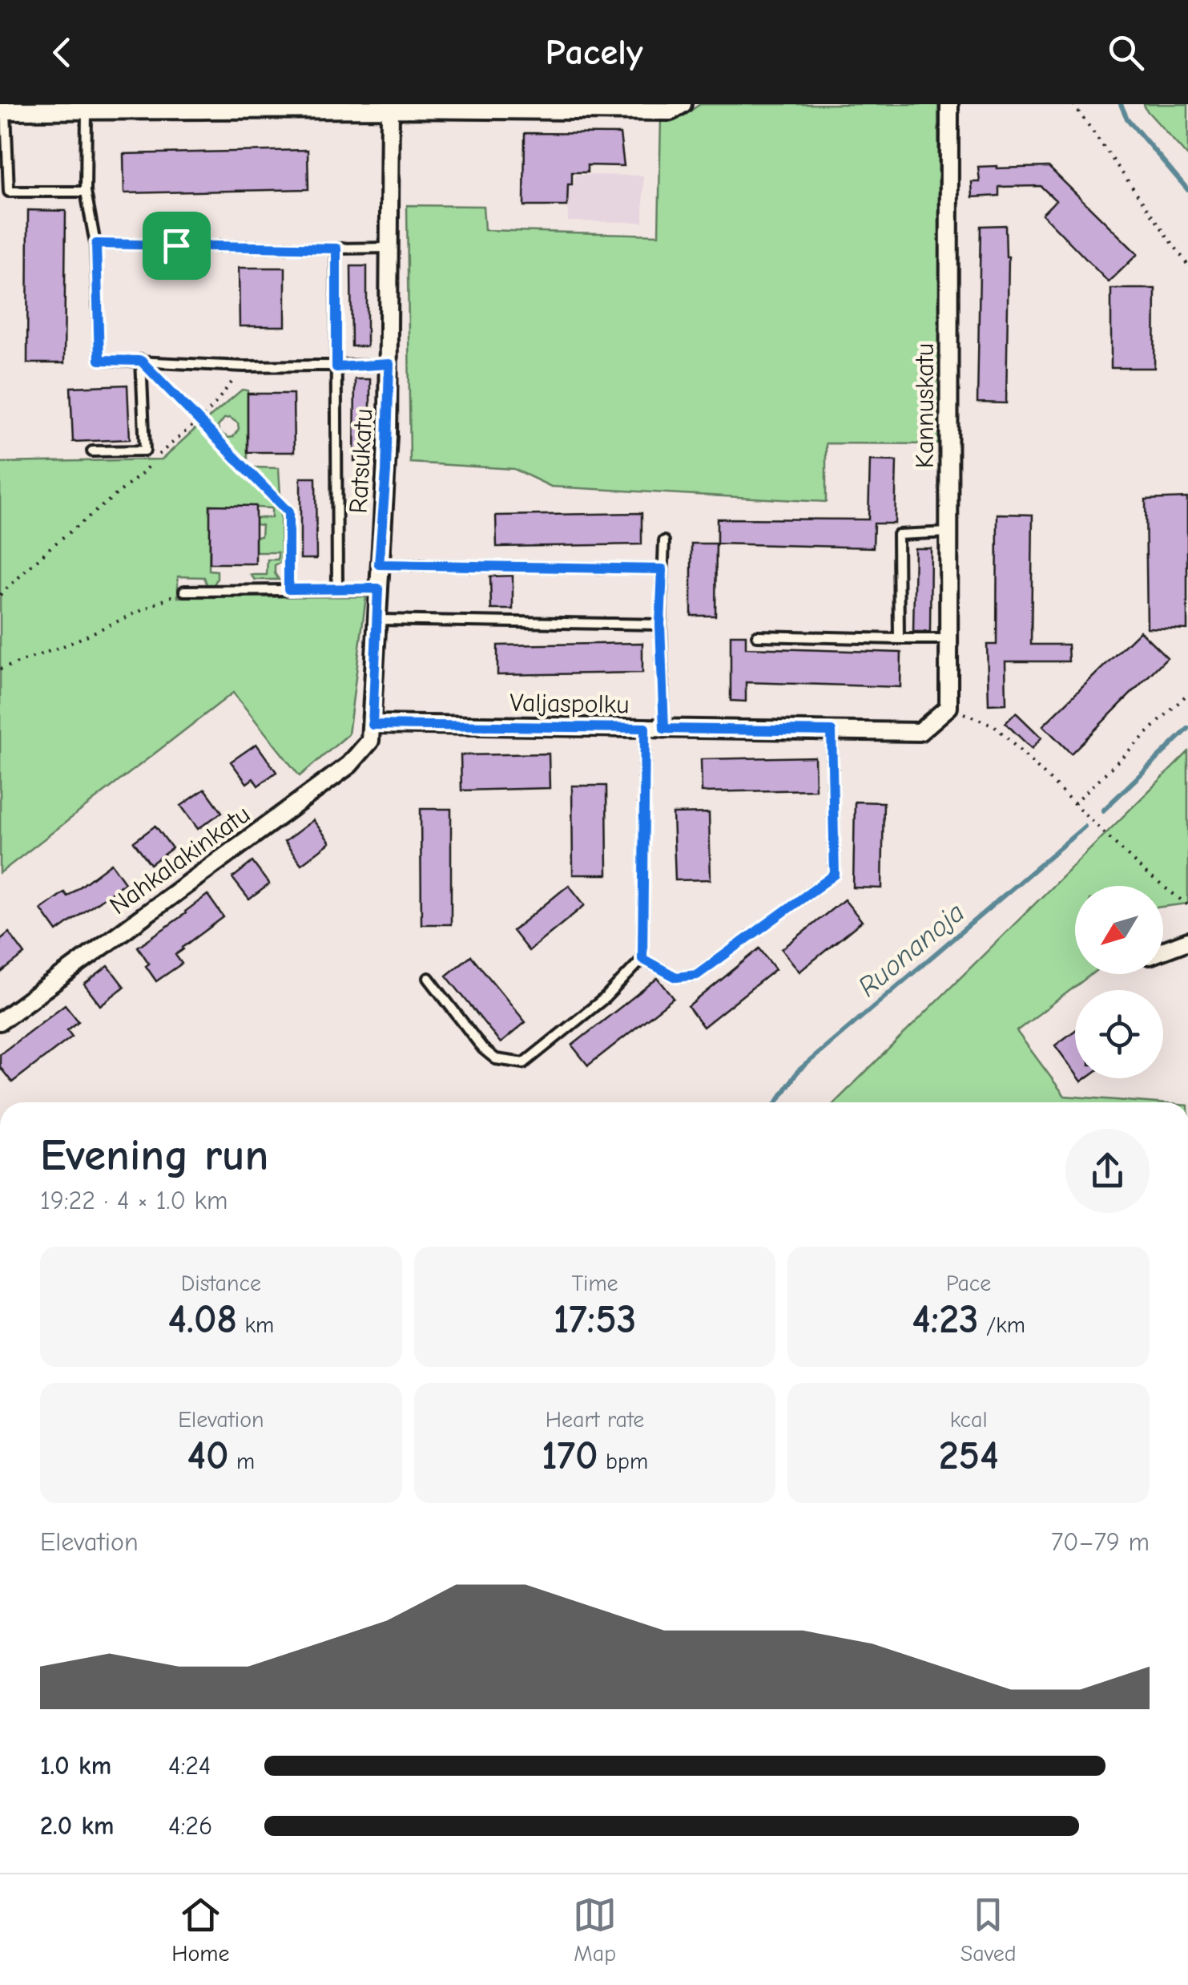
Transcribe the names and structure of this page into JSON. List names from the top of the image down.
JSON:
{
  "streets": {
    "street": [
      "Kannuskatu",
      "Ratsukatu",
      "Valjaspolku",
      "Nahkalakinkatu"
    ]
  },
  "crossings": [
    ["Kannuskatu", "Valjaspolku"],
    ["Ratsukatu", "Valjaspolku"],
    ["Ratsukatu", "Nahkalakinkatu"],
    ["Valjaspolku", "Nahkalakinkatu"]
  ],
  "water": ["Ruonanoja"],
  "north": "bottom left",
  "page": {
    "header": "Pacely",
    "heading": ["Evening run", "19:22 · 4 × 1.0 km"],
    "stats": [
      ["Distance", "4.08 km"],
      ["Time", "17:53"],
      ["Pace", "4:23 /km"],
      ["Elevation", "40 m"],
      ["Heart rate", "170 bpm"],
      ["kcal", "254"]
    ],
    "chart": ["Elevation", "70–79 m"],
    "list": [
      {
        "name": "1.0 km",
        "note": "4:24"
      },
      {
        "name": "2.0 km",
        "note": "4:26"
      }
    ],
    "tabs": ["Home", "Map", "Saved"]
  }
}
